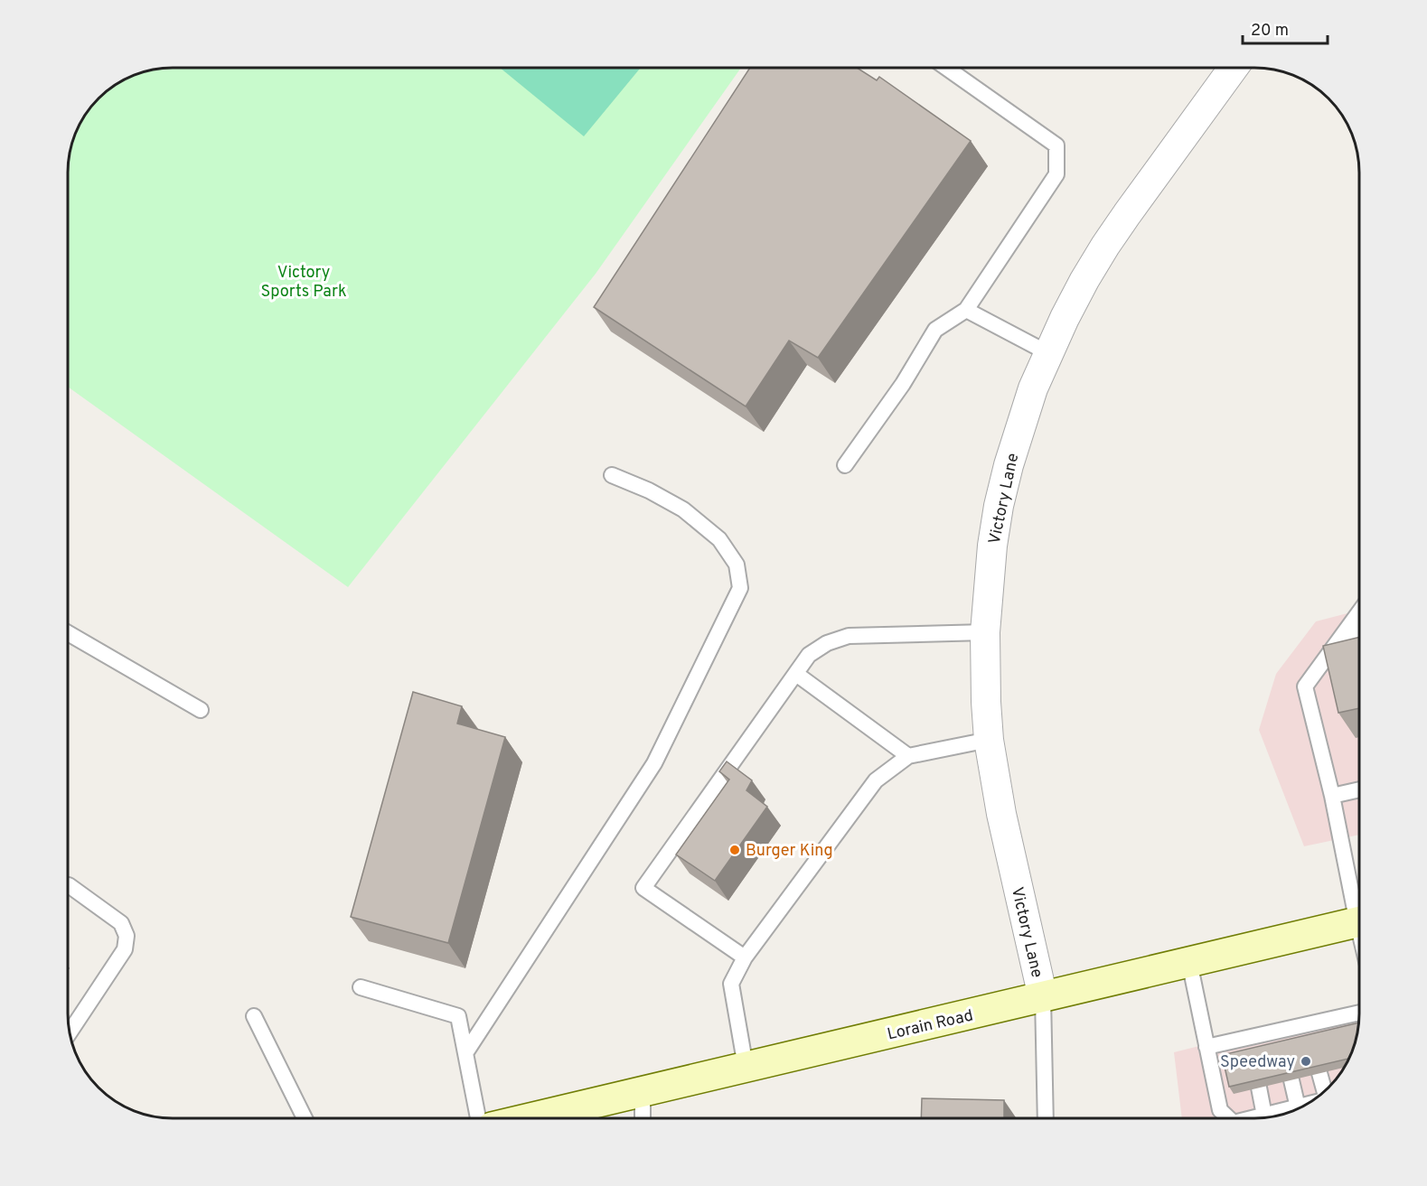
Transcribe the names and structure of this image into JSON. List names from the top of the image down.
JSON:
{
  "streets": {
    "main road": ["Lorain Road"],
    "street": ["Victory Lane"]
  },
  "crossings": [
    ["Victory Lane", "Lorain Road"]
  ],
  "parks": ["Victory Sports Park"],
  "places": ["Burger King", "Speedway"],
  "scale_bar": "20 m"
}
